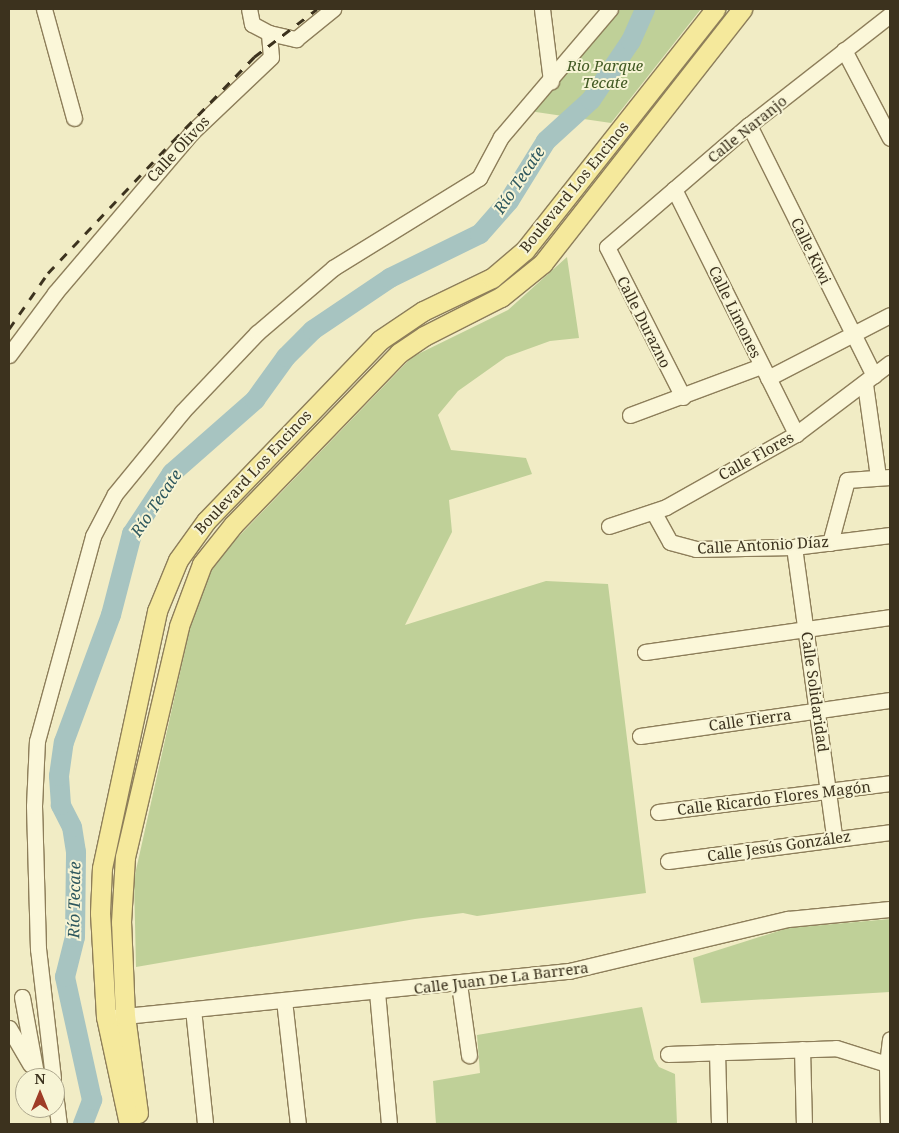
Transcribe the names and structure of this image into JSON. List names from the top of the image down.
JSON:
{
  "streets": {
    "main road": ["Boulevard Los Encinos"],
    "street": [
      "Calle Naranjo",
      "Calle Olivos",
      "Calle Kiwi",
      "Calle Limones",
      "Calle Durazno",
      "Calle Flores",
      "Calle Antonio Díaz",
      "Calle Solidaridad",
      "Calle Tierra",
      "Calle Ricardo Flores Magón",
      "Calle Jesús González",
      "Calle Juan De La Barrera"
    ]
  },
  "crossings": [
    ["Calle Naranjo", "Calle Kiwi"],
    ["Calle Naranjo", "Calle Limones"],
    ["Calle Naranjo", "Calle Durazno"],
    ["Boulevard Los Encinos", "Calle Juan De La Barrera"],
    ["Calle Kiwi", "Calle Flores"],
    ["Calle Limones", "Calle Flores"],
    ["Calle Flores", "Calle Antonio Díaz"],
    ["Calle Antonio Díaz", "Calle Solidaridad"],
    ["Calle Solidaridad", "Calle Tierra"],
    ["Calle Solidaridad", "Calle Ricardo Flores Magón"],
    ["Calle Solidaridad", "Calle Jesús González"]
  ],
  "water": ["Río Tecate"],
  "parks": ["Rio Parque Tecate"],
  "north": "top"
}
